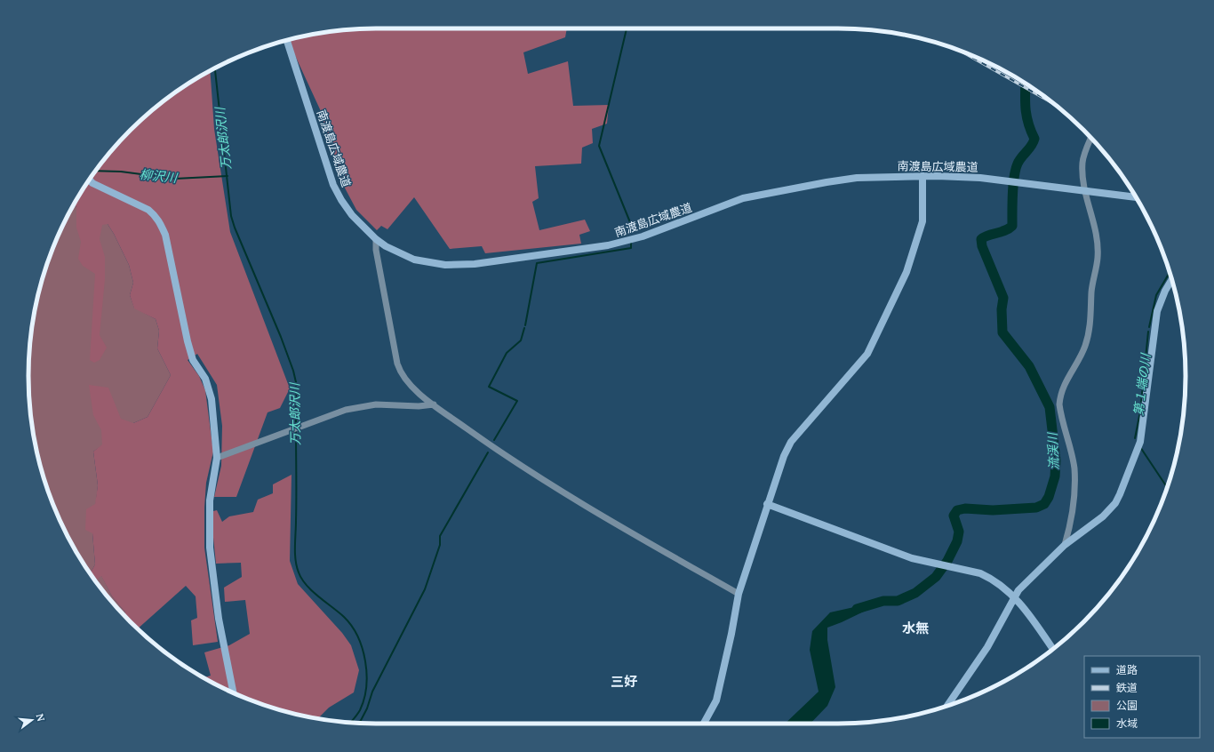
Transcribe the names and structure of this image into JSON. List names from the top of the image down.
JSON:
{
  "streets": {
    "street": ["南渡島広域農道"]
  },
  "districts": ["水無", "三好"],
  "water": [
    "万太郎沢川",
    "柳沢川",
    "第１端の川",
    "流渓川"
  ],
  "legend": [
    "道路",
    "鉄道",
    "公園",
    "水域"
  ],
  "north": "right"
}
